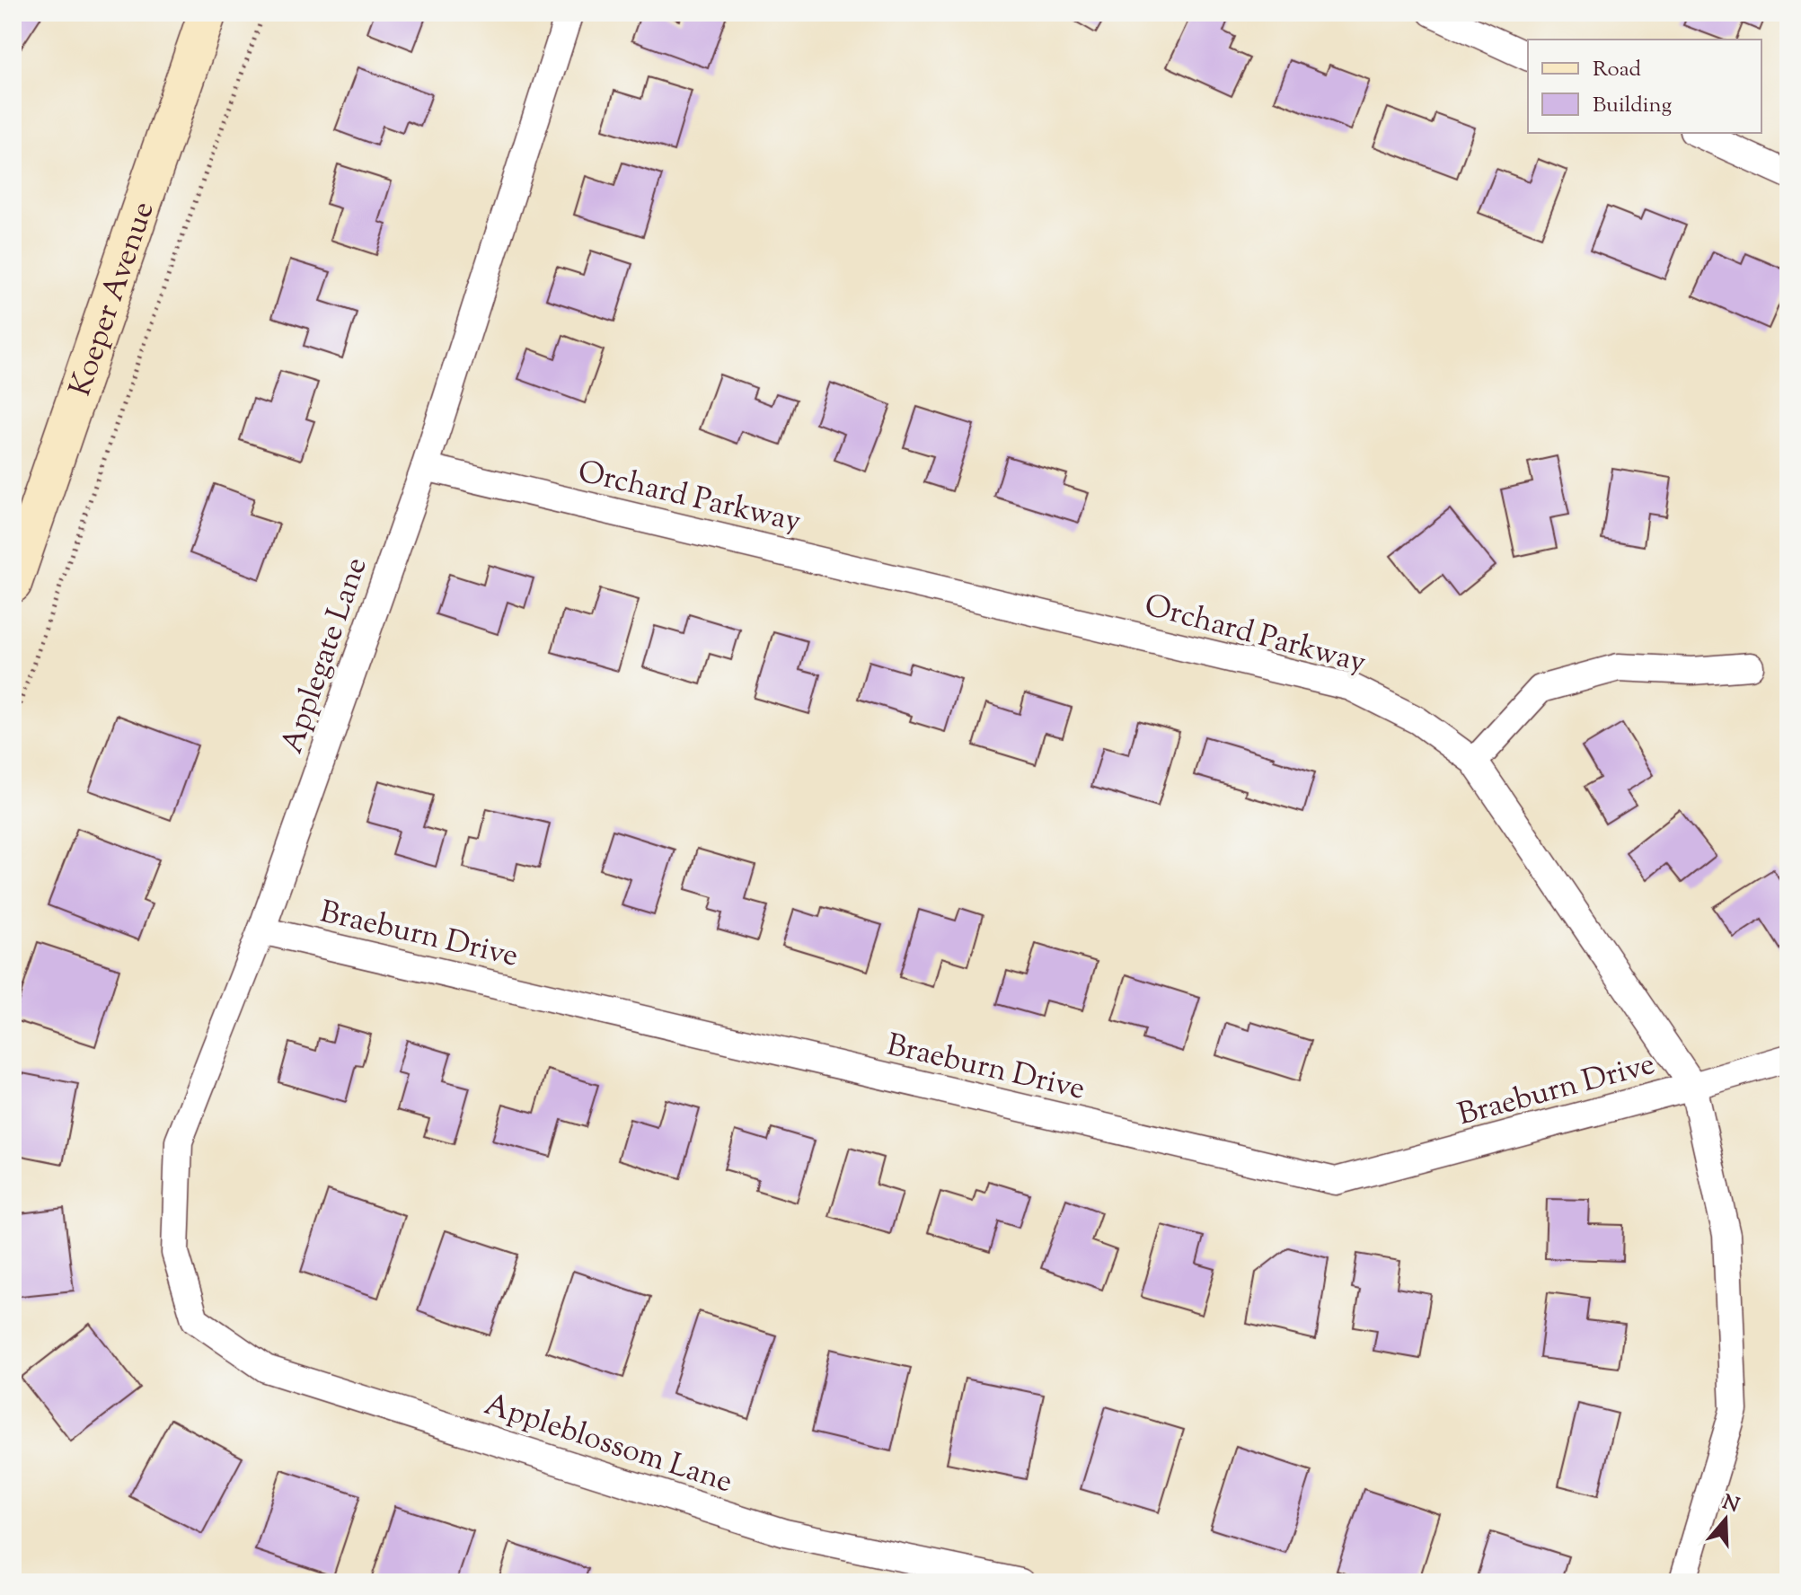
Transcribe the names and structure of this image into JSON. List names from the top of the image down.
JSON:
{
  "streets": {
    "street": [
      "Koeper Avenue",
      "Orchard Parkway",
      "Applegate Lane",
      "Braeburn Drive",
      "Appleblossom Lane"
    ]
  },
  "crossings": [
    ["Orchard Parkway", "Applegate Lane"],
    ["Orchard Parkway", "Braeburn Drive"],
    ["Applegate Lane", "Braeburn Drive"],
    ["Applegate Lane", "Appleblossom Lane"]
  ],
  "legend": ["Road", "Building"],
  "north": "top"
}
